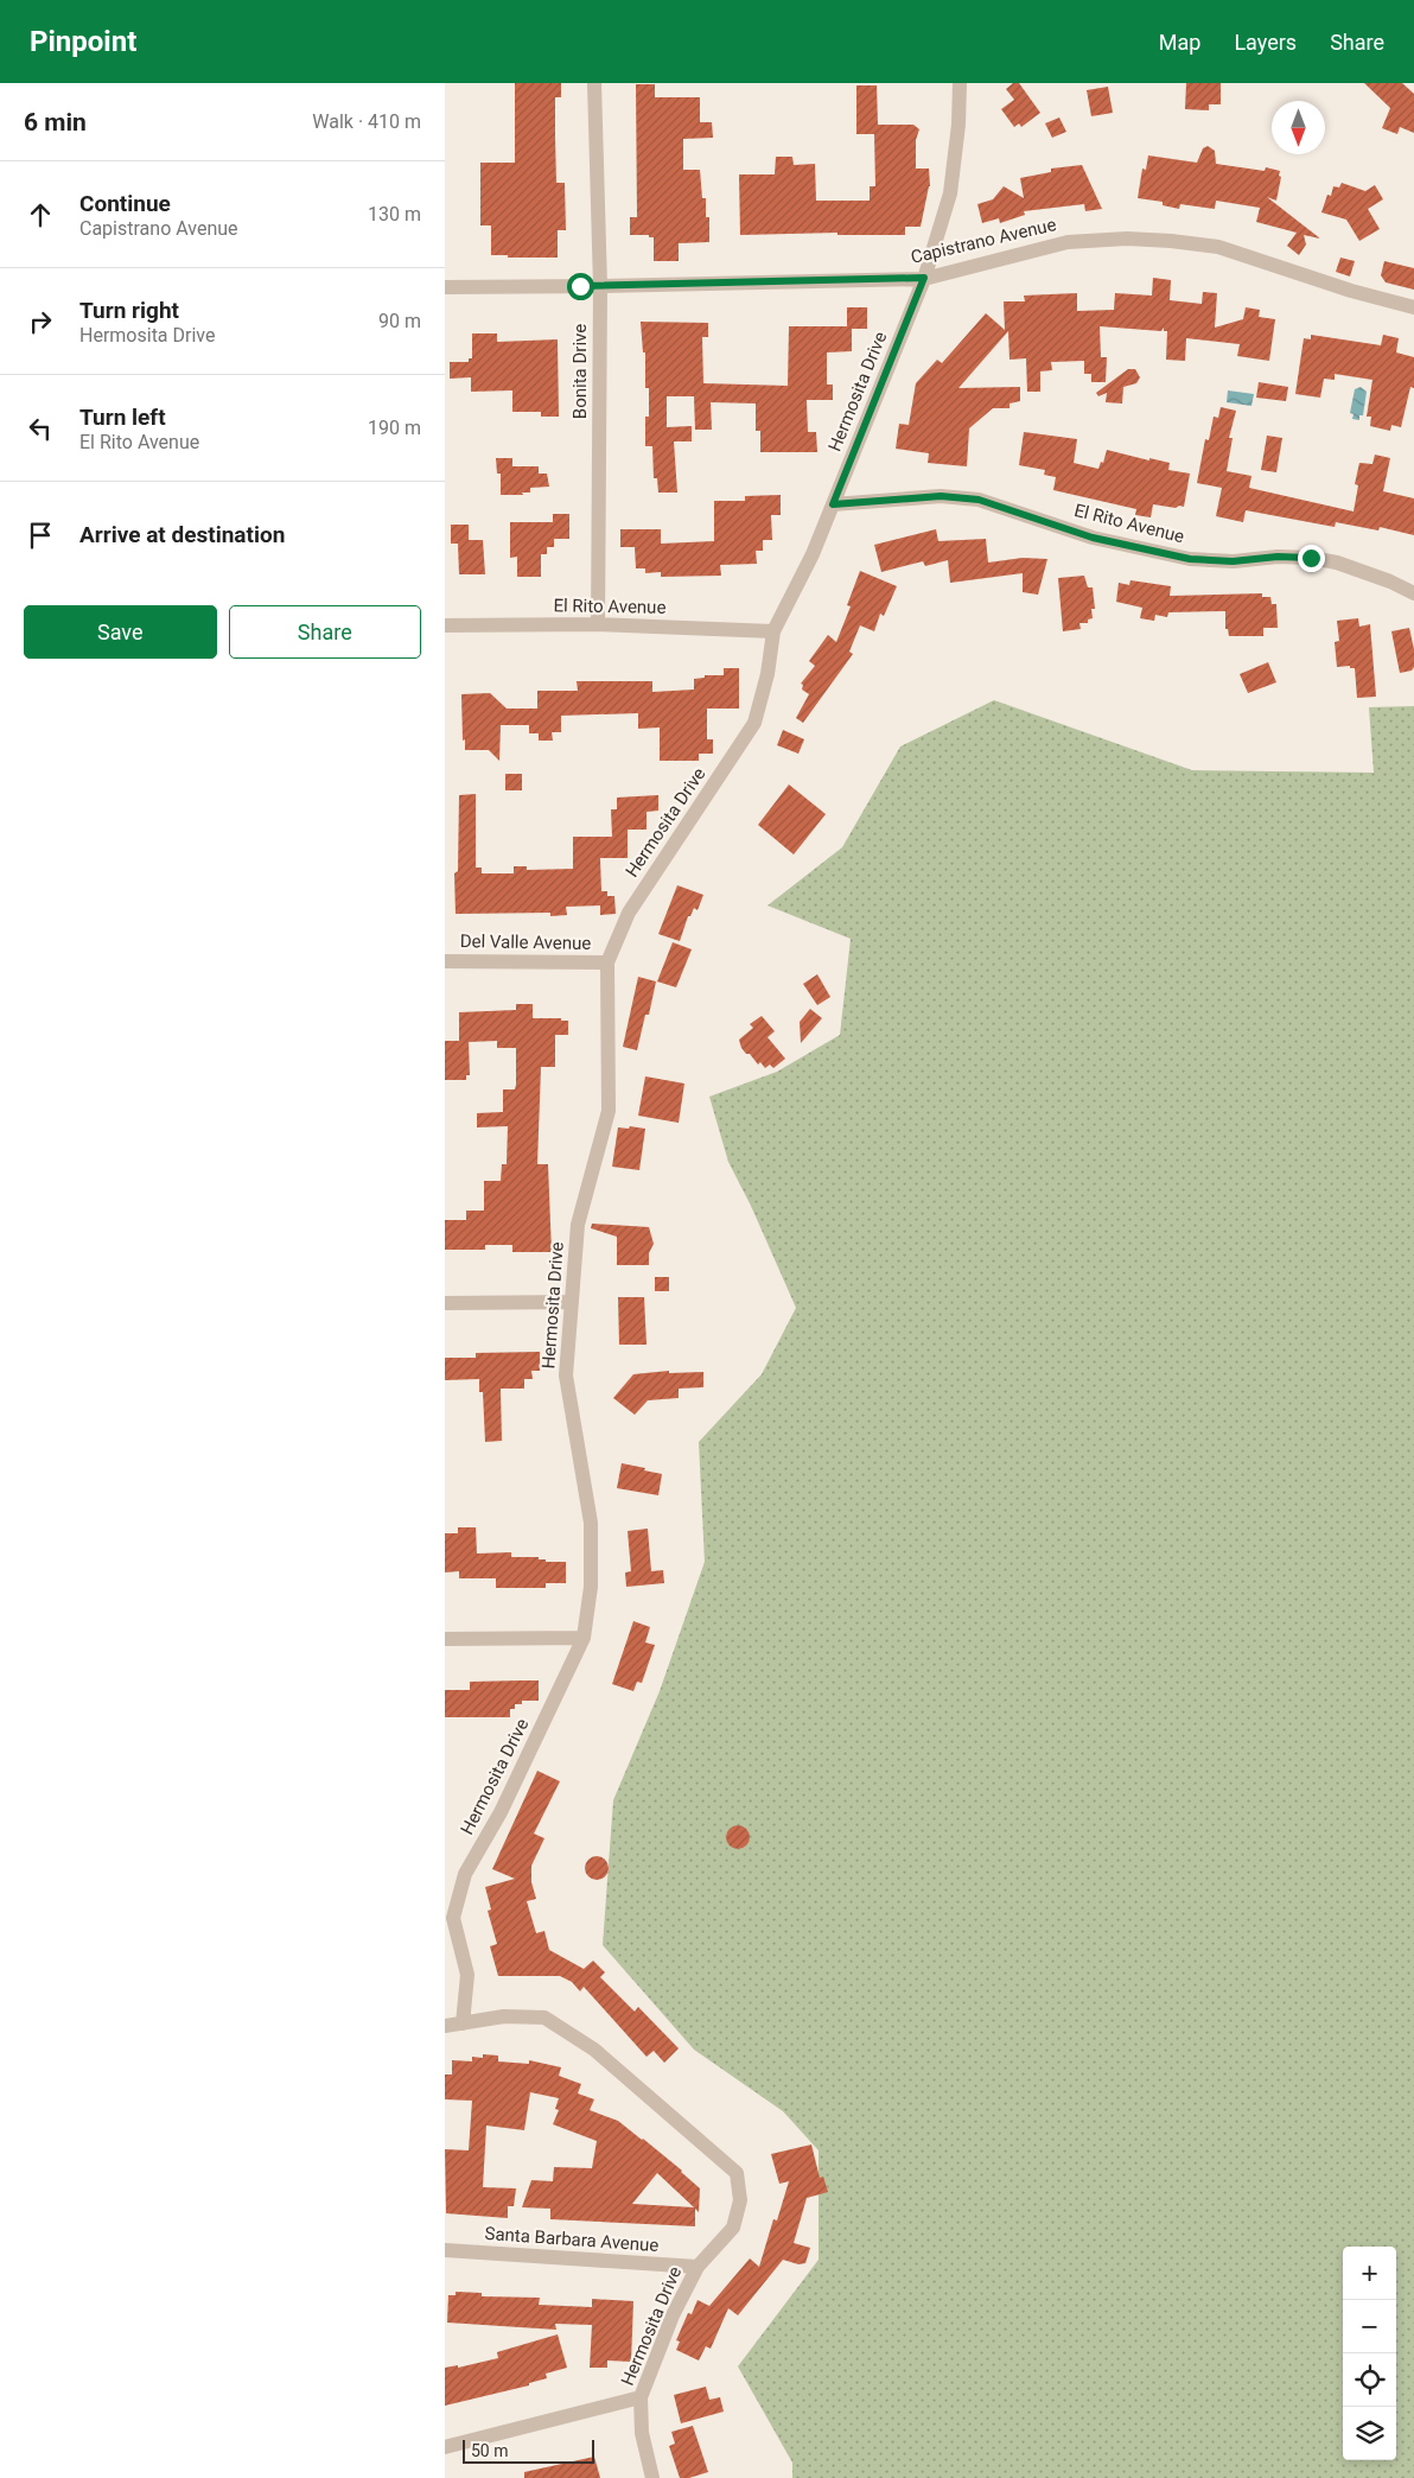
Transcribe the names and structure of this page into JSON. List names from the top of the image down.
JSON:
{
  "streets": {
    "street": [
      "Capistrano Avenue",
      "Bonita Drive",
      "Hermosita Drive",
      "El Rito Avenue",
      "Del Valle Avenue",
      "Santa Barbara Avenue"
    ]
  },
  "crossings": [
    ["Capistrano Avenue", "Bonita Drive"],
    ["Capistrano Avenue", "Hermosita Drive"],
    ["Bonita Drive", "El Rito Avenue"],
    ["Hermosita Drive", "El Rito Avenue"],
    ["Hermosita Drive", "Del Valle Avenue"],
    ["Hermosita Drive", "Santa Barbara Avenue"]
  ],
  "scale_bar": "50 m",
  "north": "bottom",
  "page": {
    "header": "Pinpoint",
    "nav": ["Map", "Layers", "Share"],
    "heading": ["6 min", "Walk · 410 m"],
    "list": [
      ["Continue", "Capistrano Avenue", "130 m"],
      ["Turn right", "Hermosita Drive", "90 m"],
      ["Turn left", "El Rito Avenue", "190 m"],
      "Arrive at destination"
    ],
    "buttons": ["Save", "Share"],
    "map_buttons": ["+", "−"],
    "scale": "50 m"
  }
}
